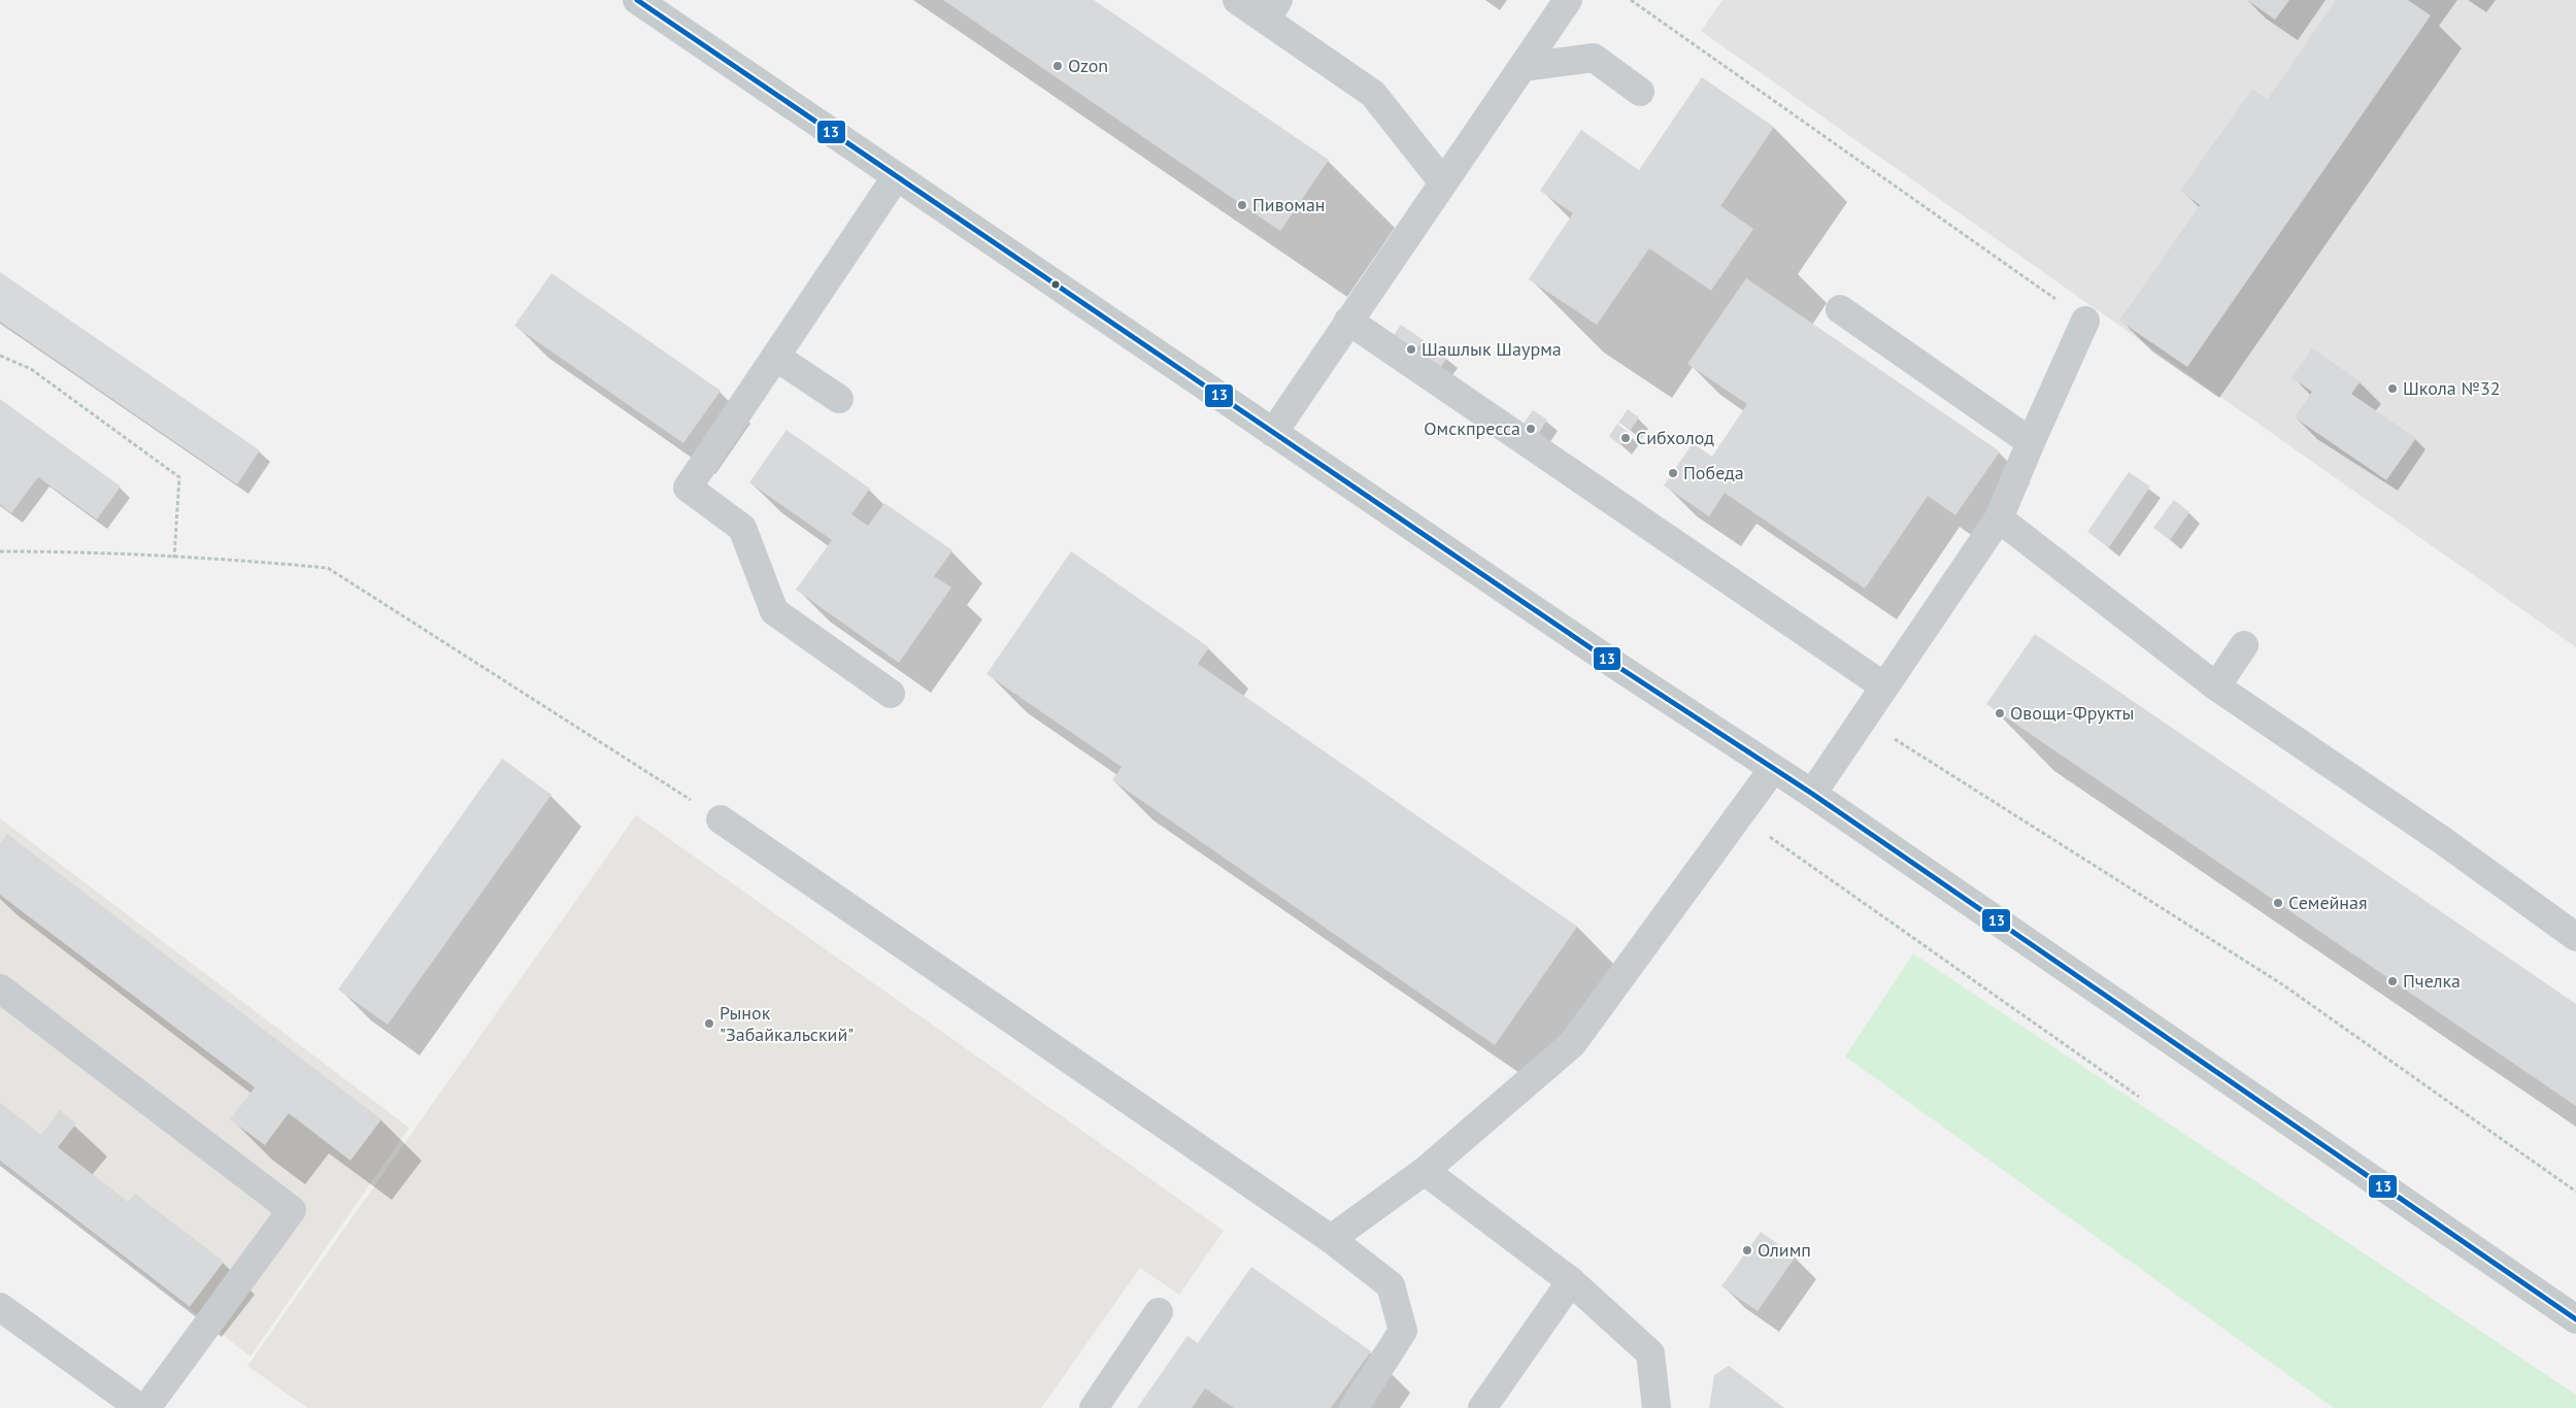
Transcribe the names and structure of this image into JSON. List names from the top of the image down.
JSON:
{
  "places": [
    "Ozon",
    "Пивоман",
    "Шашлык Шаурма",
    "Школа №32",
    "Омскпресса",
    "Сибхолод",
    "Победа",
    "Овощи-Фрукты",
    "Семейная",
    "Пчелка",
    "Рынок \"Забайкальский\"",
    "Олимп"
  ],
  "lines": ["transit line 13"]
}
